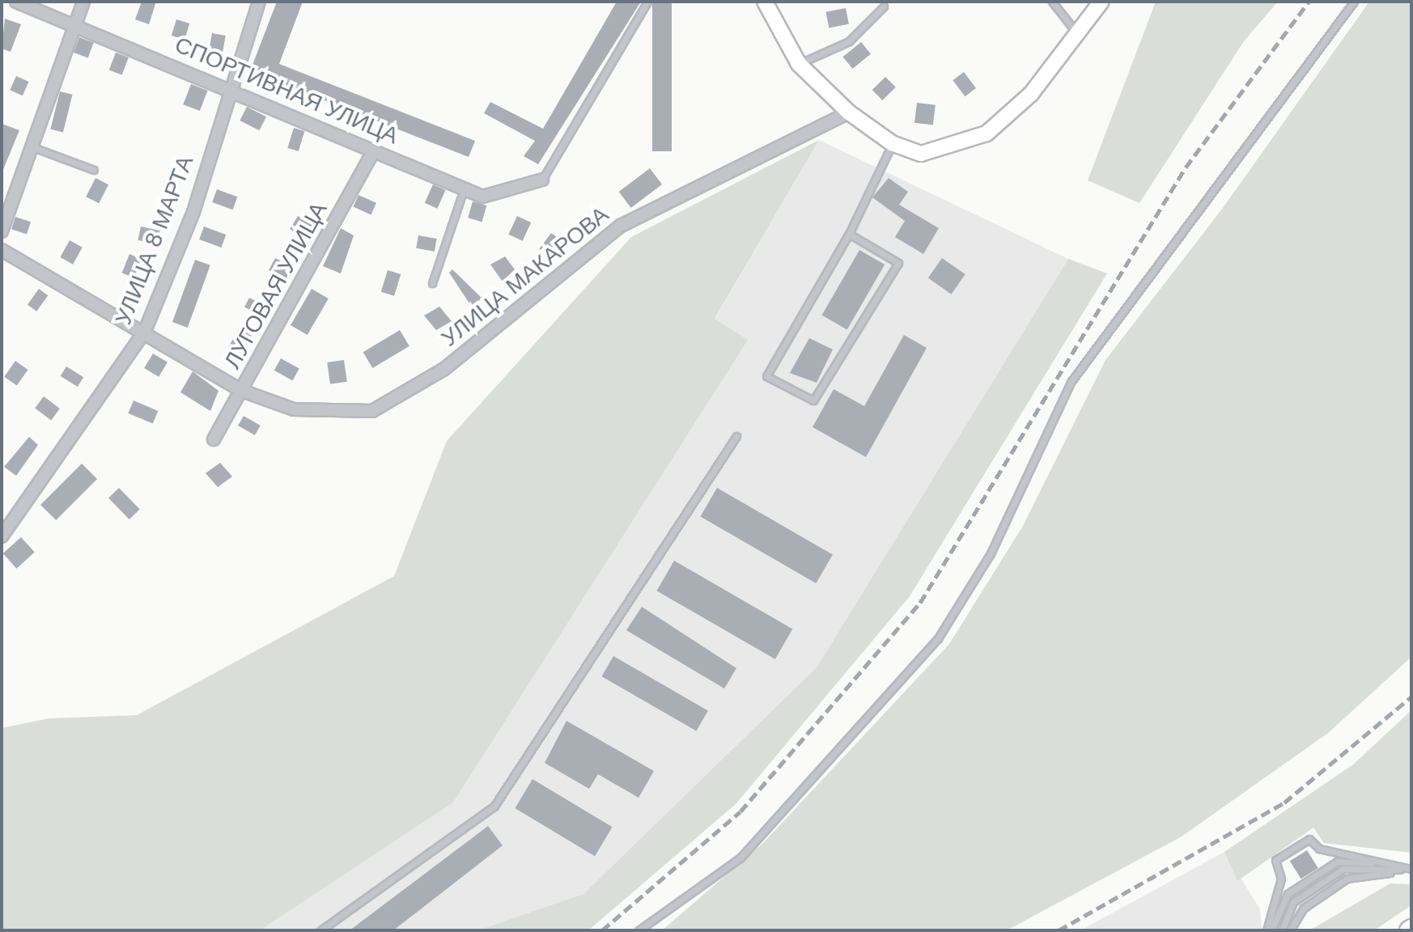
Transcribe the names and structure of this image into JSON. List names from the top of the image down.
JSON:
{
  "streets": {
    "street": [
      "СПОРТИВНАЯ УЛИЦА",
      "УЛИЦА 8 МАРТА",
      "УЛИЦА МАКАРОВА",
      "ЛУГОВАЯ УЛИЦА"
    ]
  },
  "crossings": [
    ["СПОРТИВНАЯ УЛИЦА", "УЛИЦА 8 МАРТА"],
    ["СПОРТИВНАЯ УЛИЦА", "ЛУГОВАЯ УЛИЦА"],
    ["УЛИЦА 8 МАРТА", "УЛИЦА МАКАРОВА"],
    ["УЛИЦА МАКАРОВА", "ЛУГОВАЯ УЛИЦА"]
  ]
}
